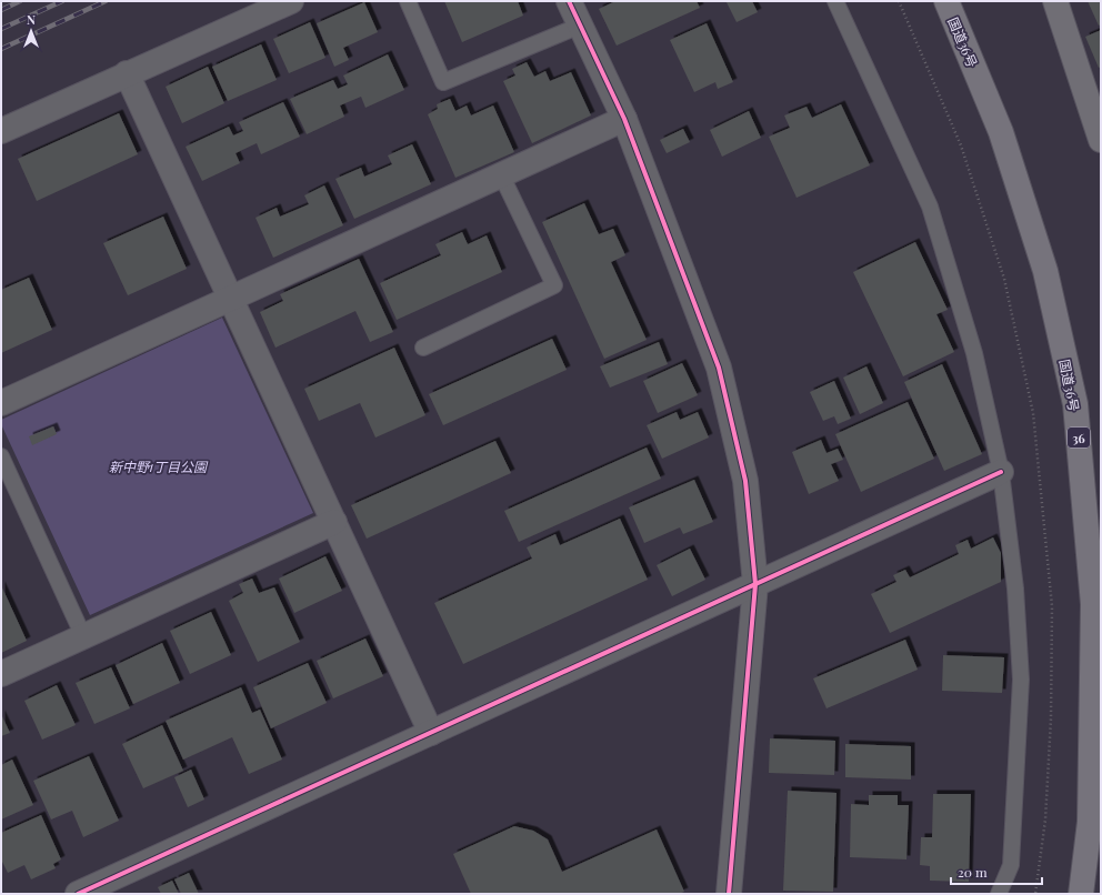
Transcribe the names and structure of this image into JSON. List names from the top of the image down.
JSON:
{
  "streets": {
    "highway": ["国道36号", "36"]
  },
  "parks": ["新中野1丁目公園"],
  "scale_bar": "20 m",
  "north": "top"
}
